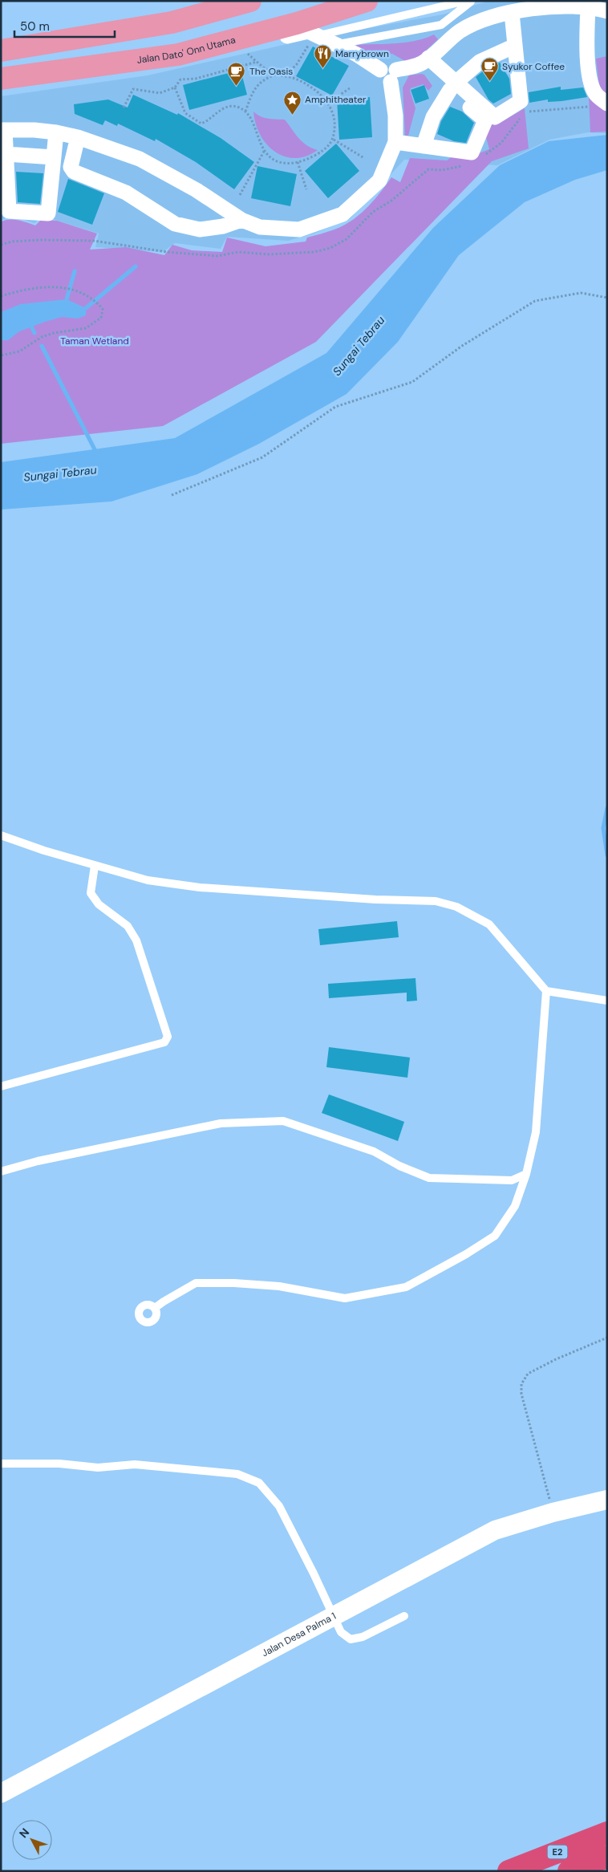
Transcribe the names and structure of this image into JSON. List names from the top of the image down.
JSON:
{
  "streets": {
    "highway": ["E2"],
    "main road": ["Jalan Dato' Onn Utama"],
    "street": ["Jalan Desa Palma 1"]
  },
  "water": ["Sungai Tebrau"],
  "parks": ["Taman Wetland"],
  "places": {
    "restaurant": ["Marrybrown"],
    "cafe": ["Syukor Coffee", "The Oasis"],
    "place": ["Amphitheater"]
  },
  "scale_bar": "50 m",
  "north": "top left"
}
